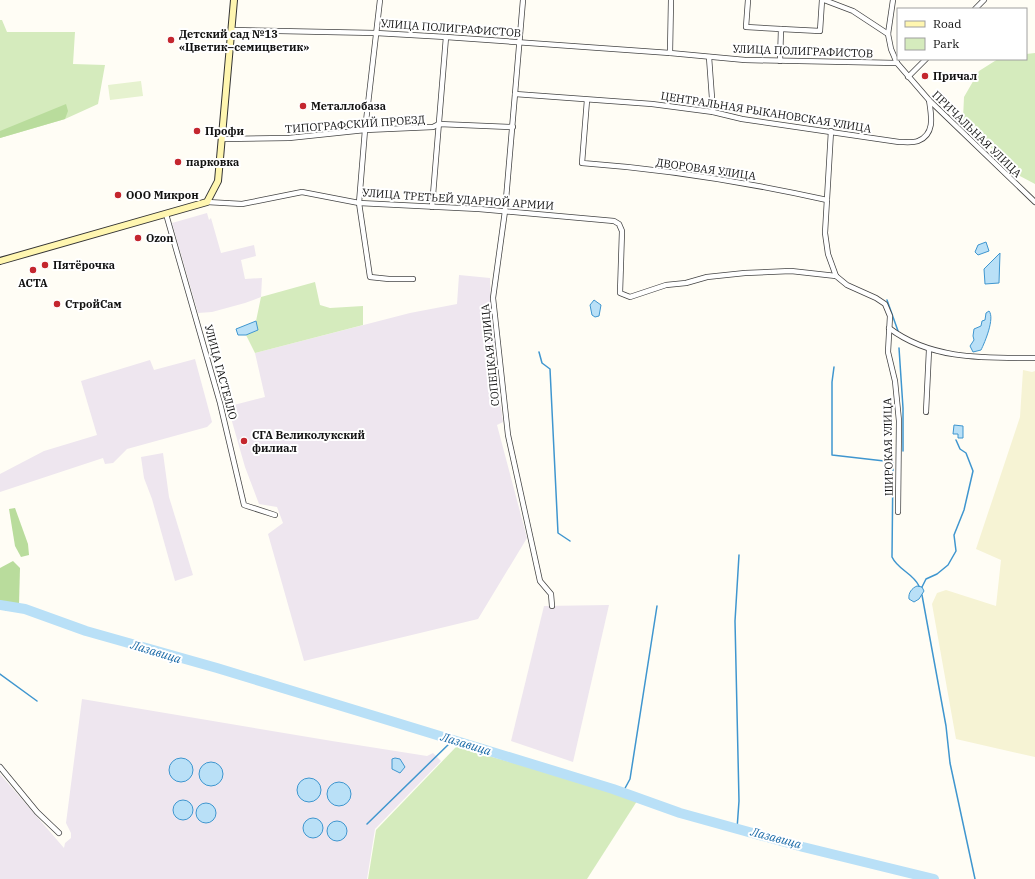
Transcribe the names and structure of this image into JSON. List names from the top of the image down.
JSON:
{
  "streets": {
    "main road": ["УЛИЦА ТРЕТЬЕЙ УДАРНОЙ АРМИИ"],
    "street": [
      "УЛИЦА ПОЛИГРАФИСТОВ",
      "ЦЕНТРАЛЬНАЯ РЫКАНОВСКАЯ УЛИЦА",
      "ТИПОГРАФСКИЙ ПРОЕЗД",
      "ПРИЧАЛЬНАЯ УЛИЦА",
      "ДВОРОВАЯ УЛИЦА",
      "СОПЕЦКАЯ УЛИЦА",
      "УЛИЦА ГАСТЕЛЛО",
      "ШИРОКАЯ УЛИЦА"
    ]
  },
  "crossings": [
    ["УЛИЦА ПОЛИГРАФИСТОВ", "ПРИЧАЛЬНАЯ УЛИЦА"],
    ["УЛИЦА ПОЛИГРАФИСТОВ", "СОПЕЦКАЯ УЛИЦА"],
    ["ЦЕНТРАЛЬНАЯ РЫКАНОВСКАЯ УЛИЦА", "ПРИЧАЛЬНАЯ УЛИЦА"],
    ["ЦЕНТРАЛЬНАЯ РЫКАНОВСКАЯ УЛИЦА", "ДВОРОВАЯ УЛИЦА"],
    ["ЦЕНТРАЛЬНАЯ РЫКАНОВСКАЯ УЛИЦА", "СОПЕЦКАЯ УЛИЦА"],
    ["ТИПОГРАФСКИЙ ПРОЕЗД", "СОПЕЦКАЯ УЛИЦА"],
    ["УЛИЦА ТРЕТЬЕЙ УДАРНОЙ АРМИИ", "СОПЕЦКАЯ УЛИЦА"],
    ["УЛИЦА ТРЕТЬЕЙ УДАРНОЙ АРМИИ", "УЛИЦА ГАСТЕЛЛО"],
    ["УЛИЦА ТРЕТЬЕЙ УДАРНОЙ АРМИИ", "ШИРОКАЯ УЛИЦА"]
  ],
  "water": ["Лазавица"],
  "places": [
    "Детский сад №13 «Цветик–семицветик»",
    "Причал",
    "Металлобаза",
    "Профи",
    "парковка",
    "ООО Микрон",
    "Ozon",
    "Пятёрочка",
    "АСТА",
    "СтройСам",
    "СГА Великолукский филиал"
  ],
  "legend": ["Road", "Park"]
}
